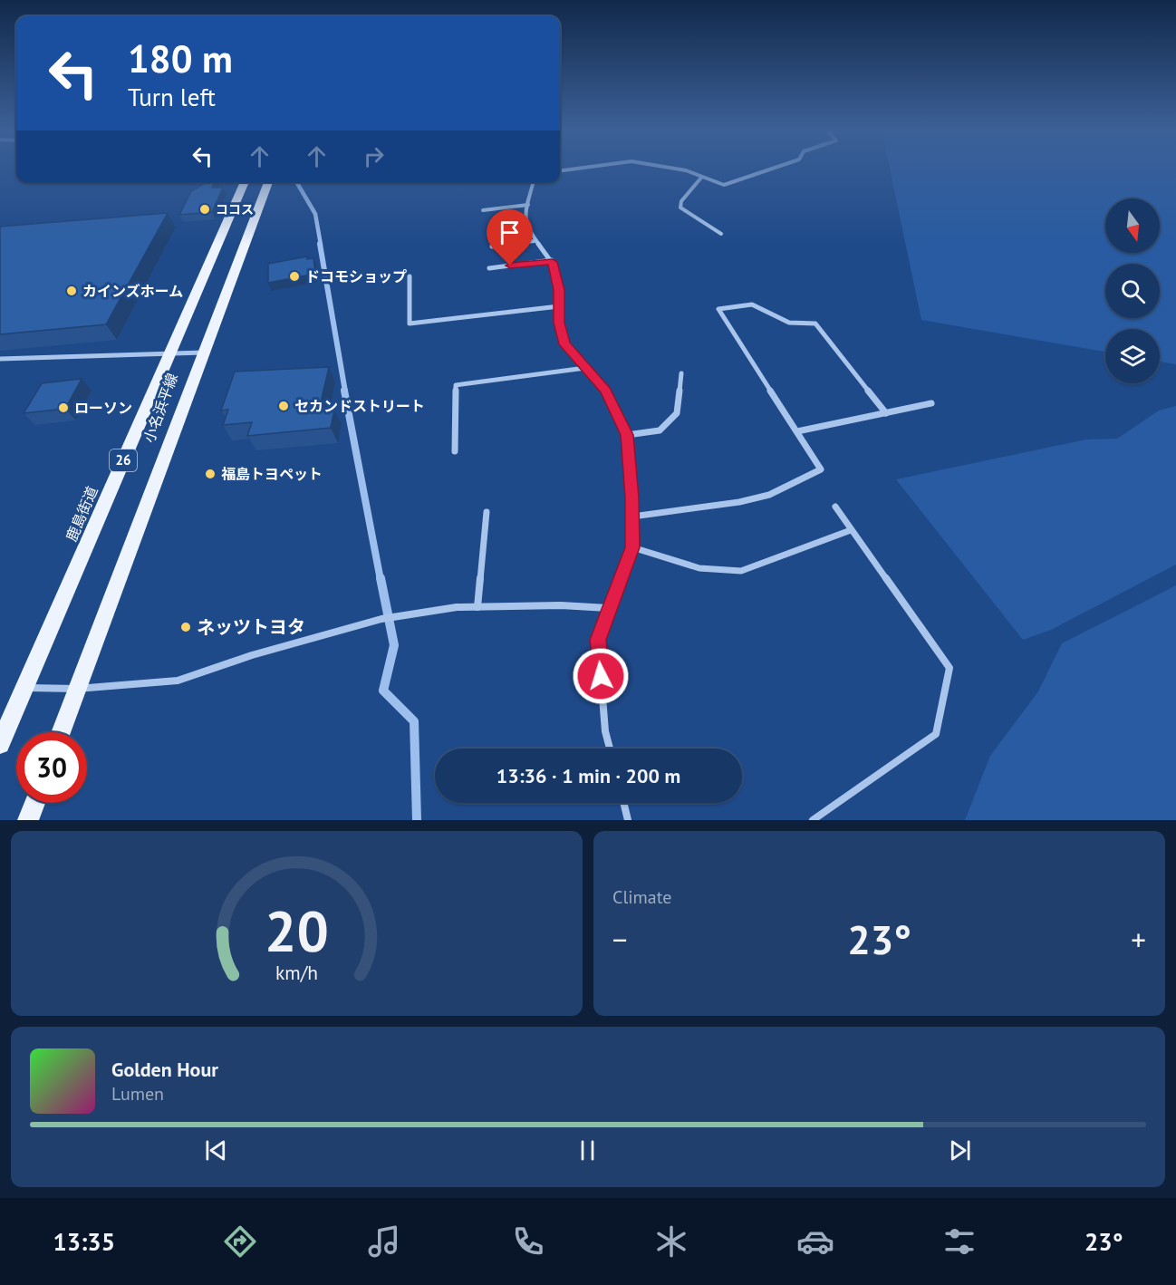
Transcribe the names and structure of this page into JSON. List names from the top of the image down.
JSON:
{
  "streets": {
    "main road": ["小名浜平線", "26", "鹿島街道"]
  },
  "places": [
    "ココス",
    "ドコモショップ",
    "カインズホーム",
    "セカンドストリート",
    "ローソン",
    "福島トヨペット",
    "ネッツトヨタ"
  ],
  "north": "bottom",
  "page": {
    "turn": ["180 m", "Turn left"],
    "limit": "30",
    "trip": "13:36 · 1 min · 200 m",
    "tile": "Climate",
    "heat": ["−", "23°", "+"],
    "song": ["Golden Hour", "Lumen"],
    "tabs": ["13:35", "23°"],
    "gauge": ["20", "km/h"]
  }
}
